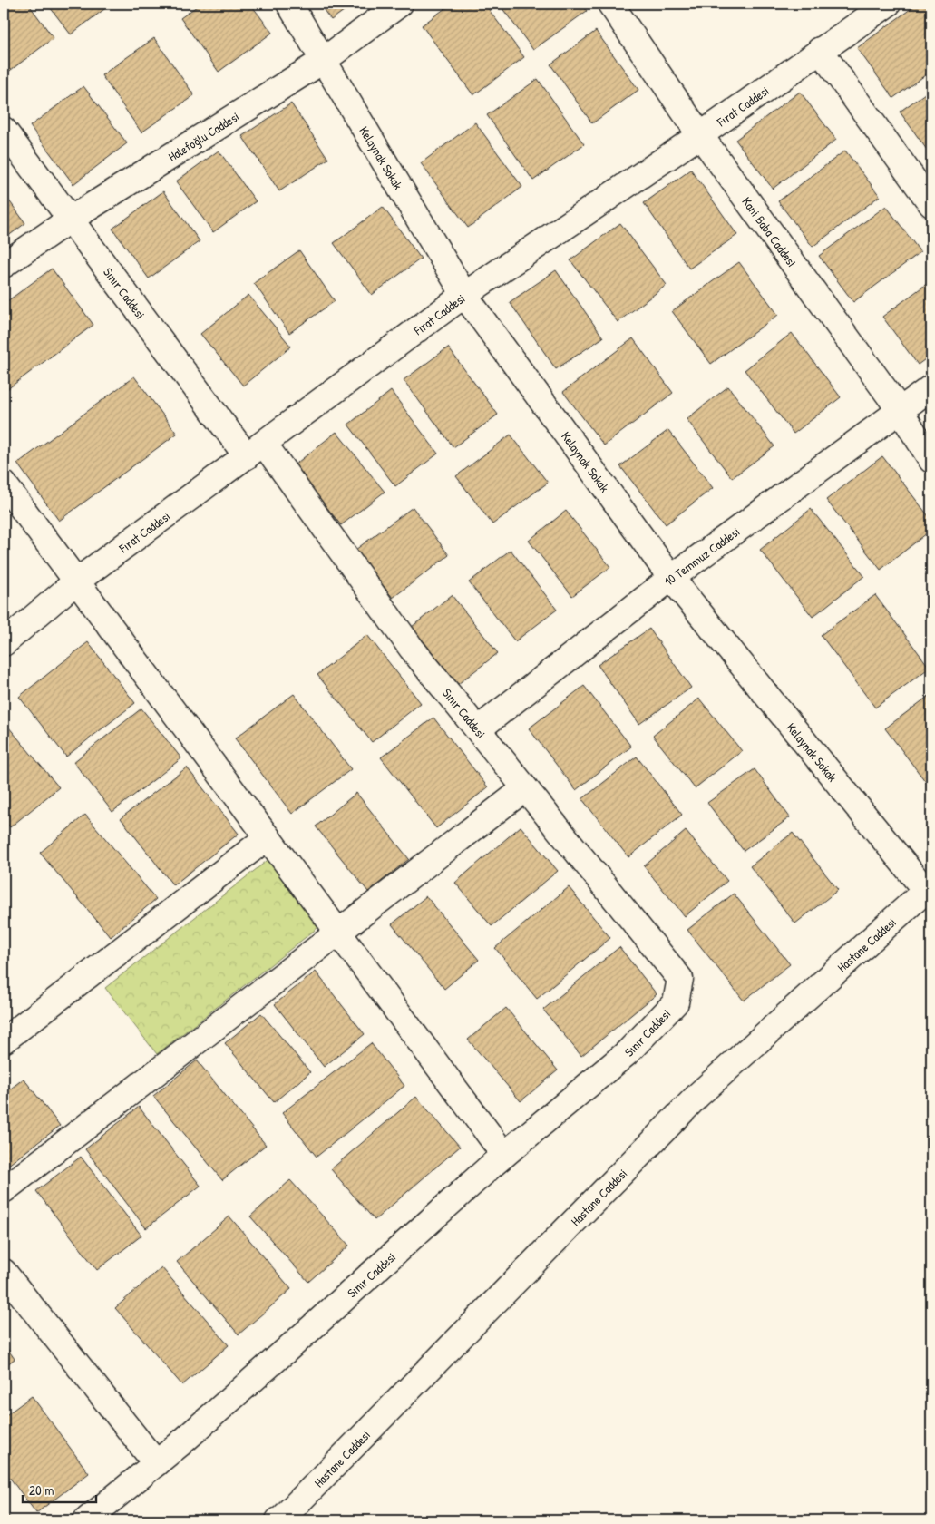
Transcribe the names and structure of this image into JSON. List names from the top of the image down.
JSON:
{
  "streets": {
    "street": [
      "Fırat Caddesi",
      "Halefoğlu Caddesi",
      "Kelaynak Sokak",
      "Kani Baba Caddesi",
      "Sınır Caddesi",
      "10 Temmuz Caddesi",
      "Hastane Caddesi"
    ]
  },
  "crossings": [
    ["Fırat Caddesi", "Kelaynak Sokak"],
    ["Fırat Caddesi", "Kani Baba Caddesi"],
    ["Fırat Caddesi", "Sınır Caddesi"],
    ["Halefoğlu Caddesi", "Kelaynak Sokak"],
    ["Halefoğlu Caddesi", "Sınır Caddesi"],
    ["Kelaynak Sokak", "10 Temmuz Caddesi"],
    ["Kelaynak Sokak", "Hastane Caddesi"],
    ["Kani Baba Caddesi", "10 Temmuz Caddesi"],
    ["Sınır Caddesi", "10 Temmuz Caddesi"]
  ],
  "scale_bar": "20 m"
}
